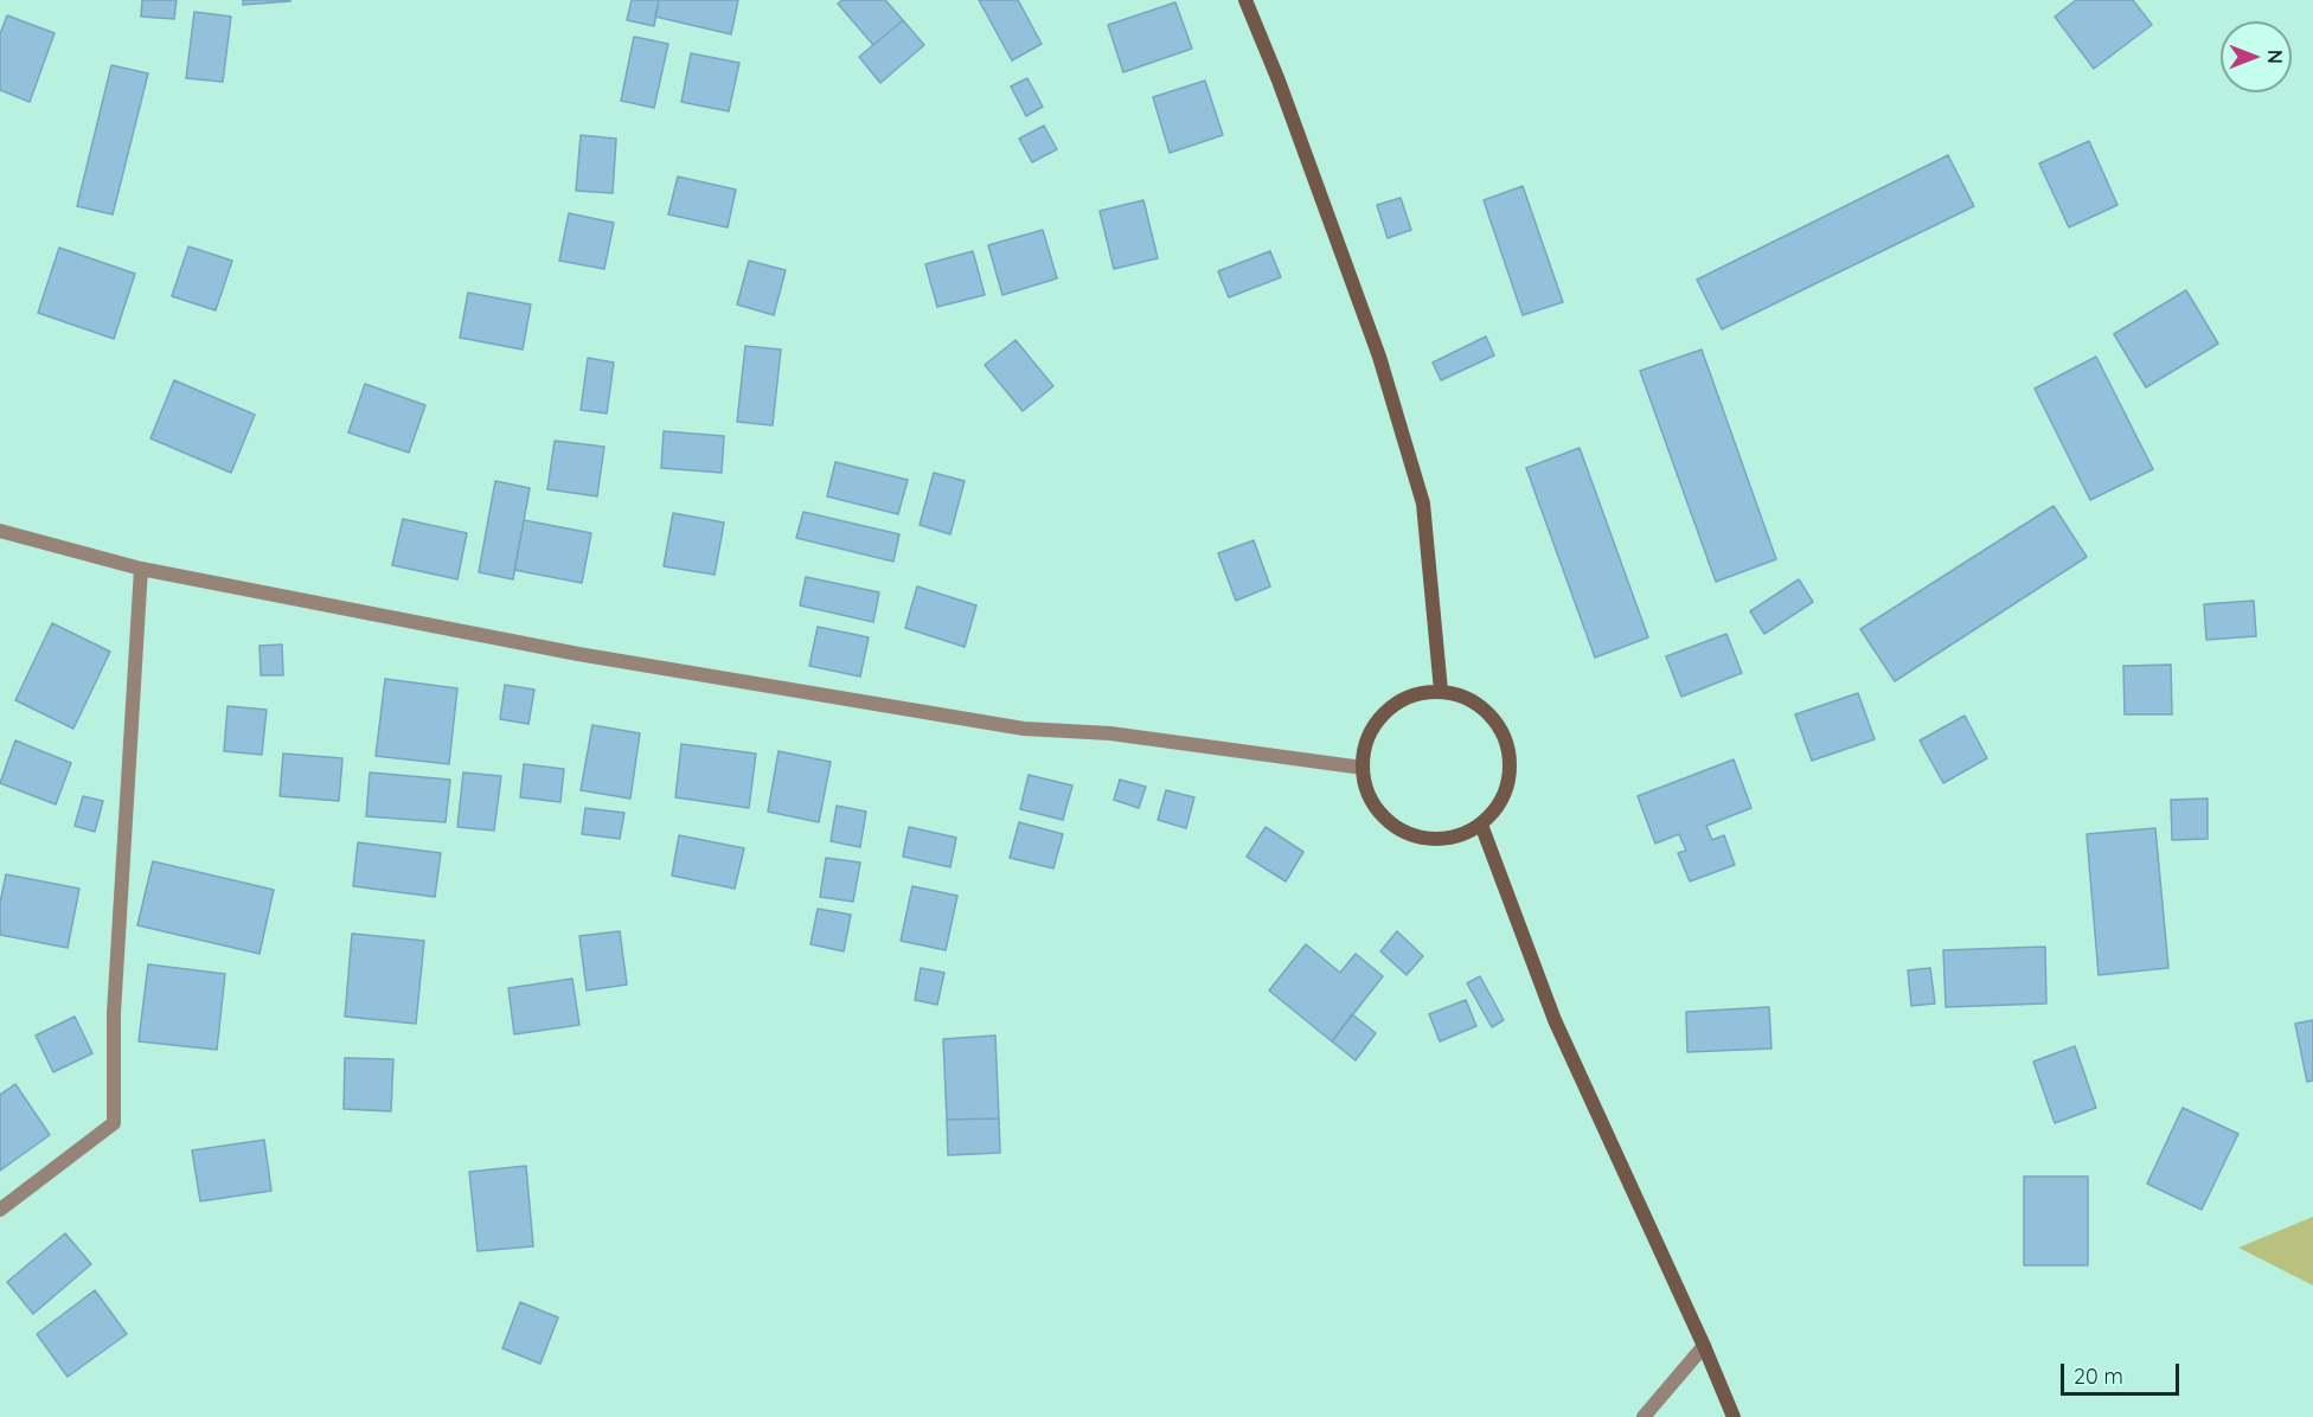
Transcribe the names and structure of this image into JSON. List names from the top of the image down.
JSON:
{
  "scale_bar": "20 m",
  "north": "right"
}
